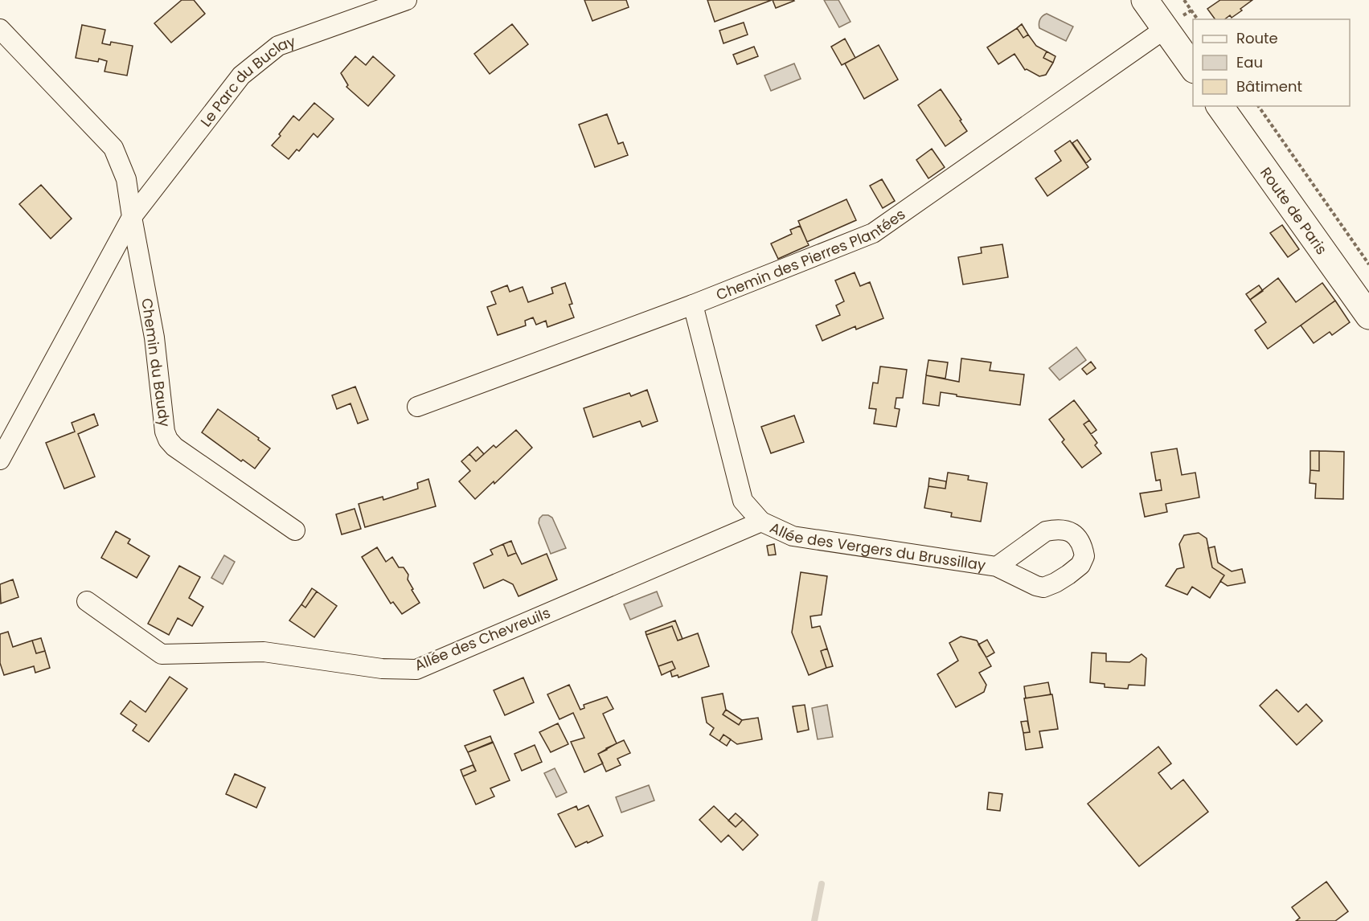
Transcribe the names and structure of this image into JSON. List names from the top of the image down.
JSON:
{
  "streets": {
    "main road": ["Route de Paris"],
    "street": [
      "Le Parc du Buclay",
      "Chemin des Pierres Plantées",
      "Chemin du Baudy",
      "Allée des Vergers du Brussillay",
      "Allée des Chevreuils"
    ]
  },
  "crossings": [
    ["Le Parc du Buclay", "Chemin du Baudy"],
    ["Chemin des Pierres Plantées", "Allée des Vergers du Brussillay"],
    ["Allée des Vergers du Brussillay", "Allée des Chevreuils"]
  ],
  "legend": ["Route", "Eau", "Bâtiment"]
}
